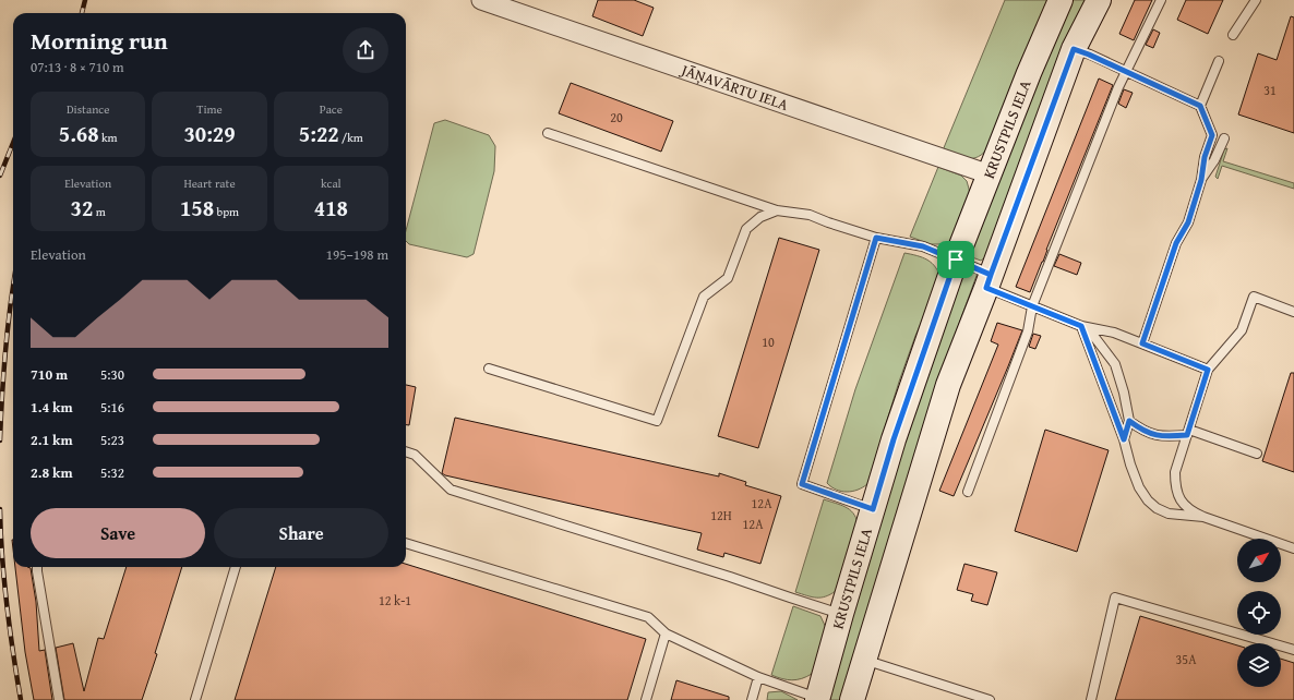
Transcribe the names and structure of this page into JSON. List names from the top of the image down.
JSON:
{
  "streets": {
    "main road": ["KRUSTPILS IELA"],
    "street": ["JĀŅAVĀRTU IELA"]
  },
  "crossings": [
    ["JĀŅAVĀRTU IELA", "KRUSTPILS IELA"]
  ],
  "house_numbers": [
    "31",
    "20",
    "10",
    "12A",
    "12H",
    "12A",
    "12 k-1",
    "35A"
  ],
  "north": "top right",
  "page": {
    "heading": ["Morning run", "07:13 · 8 × 710 m"],
    "stats": [
      ["Distance", "5.68 km"],
      ["Time", "30:29"],
      ["Pace", "5:22 /km"],
      ["Elevation", "32 m"],
      ["Heart rate", "158 bpm"],
      ["kcal", "418"]
    ],
    "chart": ["Elevation", "195–198 m"],
    "list": [
      {
        "name": "710 m",
        "note": "5:30"
      },
      {
        "name": "1.4 km",
        "note": "5:16"
      },
      {
        "name": "2.1 km",
        "note": "5:23"
      },
      {
        "name": "2.8 km",
        "note": "5:32"
      }
    ],
    "buttons": ["Save", "Share"]
  }
}
